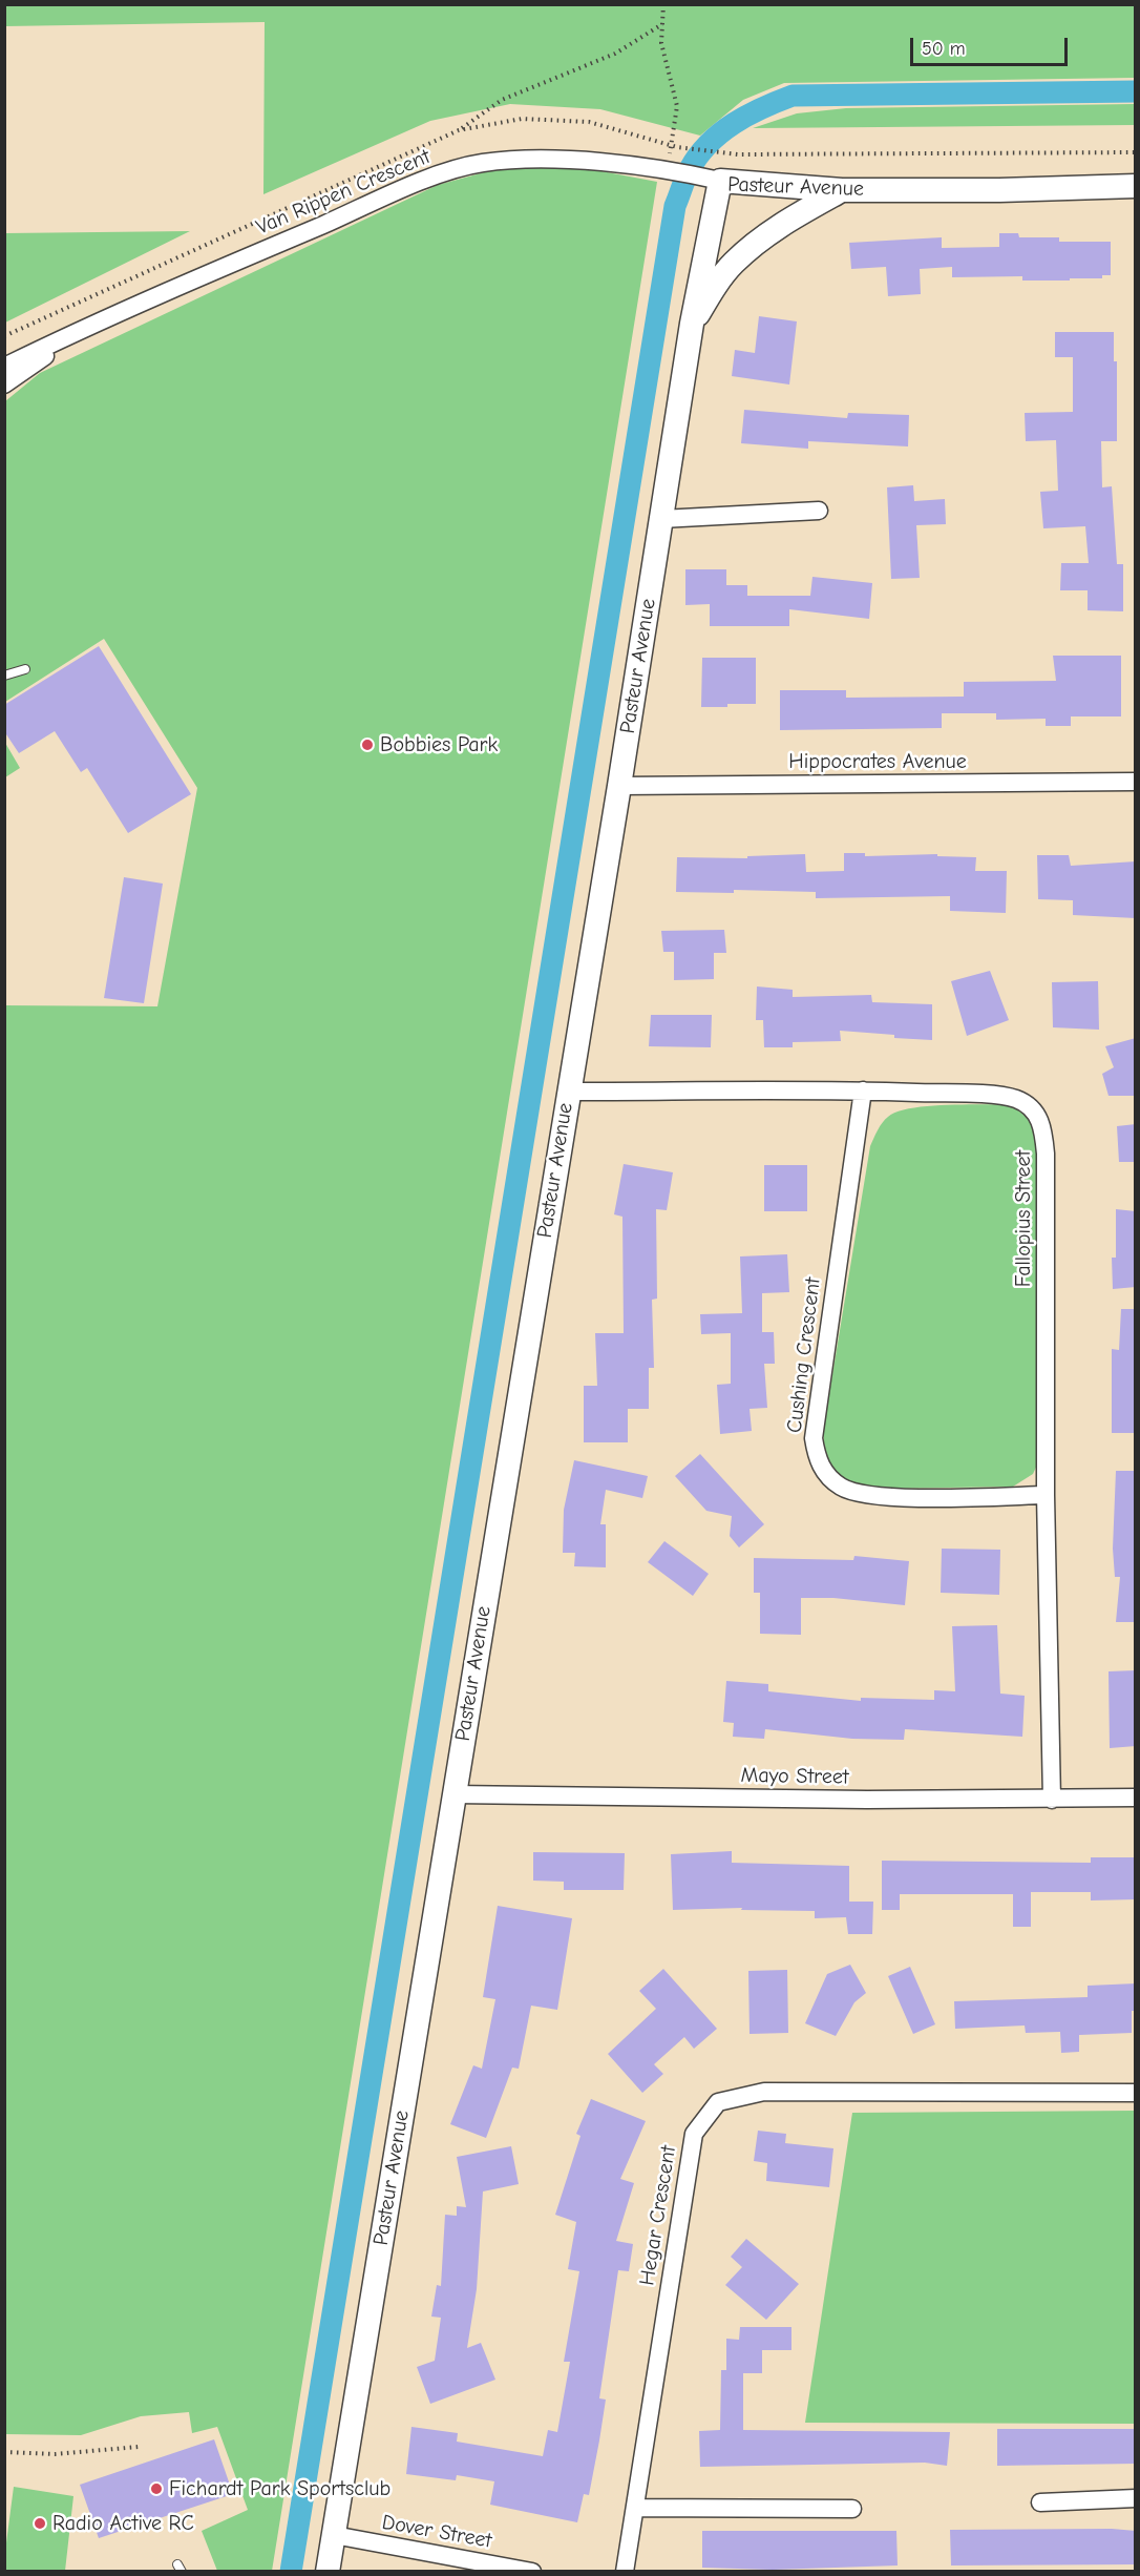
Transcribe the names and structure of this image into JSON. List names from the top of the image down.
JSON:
{
  "streets": {
    "street": [
      "Pasteur Avenue",
      "Van Rippen Crescent",
      "Hippocrates Avenue",
      "Fallopius Street",
      "Cushing Crescent",
      "Mayo Street",
      "Hegar Crescent",
      "Dover Street"
    ]
  },
  "crossings": [
    ["Pasteur Avenue", "Van Rippen Crescent"],
    ["Pasteur Avenue", "Hippocrates Avenue"],
    ["Pasteur Avenue", "Fallopius Street"],
    ["Pasteur Avenue", "Mayo Street"],
    ["Pasteur Avenue", "Dover Street"],
    ["Fallopius Street", "Cushing Crescent"],
    ["Fallopius Street", "Mayo Street"]
  ],
  "places": ["Bobbies Park", "Fichardt Park Sportsclub", "Radio Active RC"],
  "scale_bar": "50 m"
}
